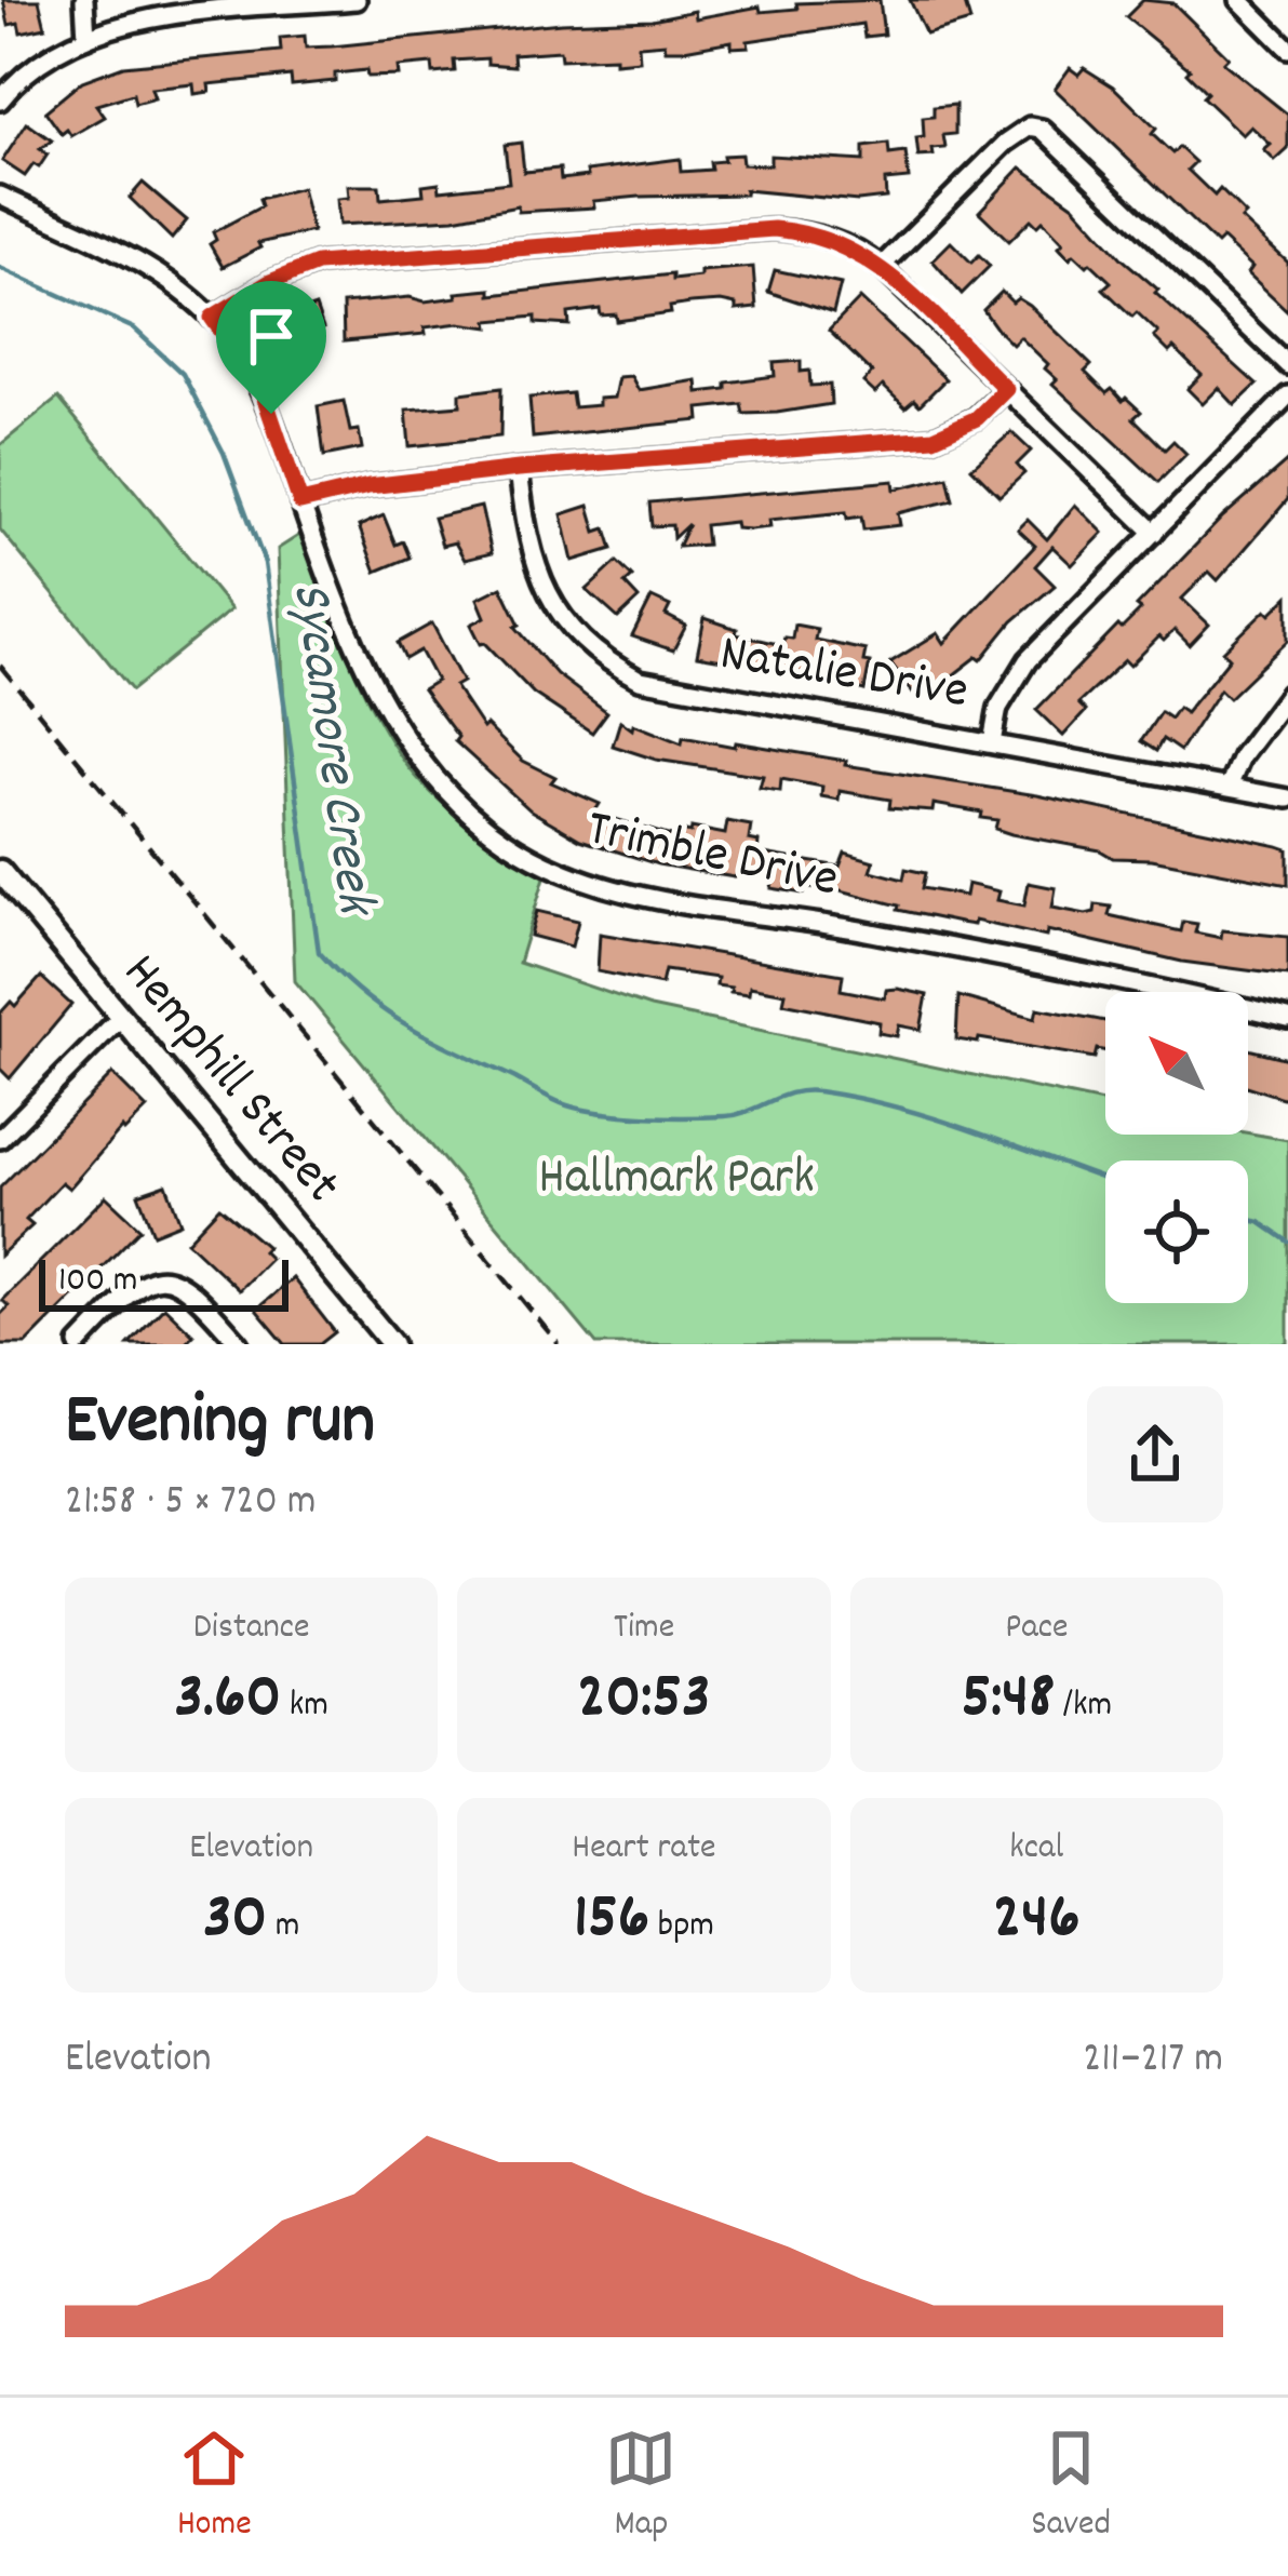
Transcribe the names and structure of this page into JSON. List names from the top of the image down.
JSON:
{
  "streets": {
    "street": ["Natalie Drive", "Trimble Drive", "Hemphill Street"]
  },
  "water": ["Sycamore Creek"],
  "parks": ["Hallmark Park"],
  "scale_bar": "100 m",
  "north": "top left",
  "page": {
    "scale": "100 m",
    "heading": ["Evening run", "21:58 · 5 × 720 m"],
    "stats": [
      ["Distance", "3.60 km"],
      ["Time", "20:53"],
      ["Pace", "5:48 /km"],
      ["Elevation", "30 m"],
      ["Heart rate", "156 bpm"],
      ["kcal", "246"]
    ],
    "chart": ["Elevation", "211–217 m"],
    "tabs": ["Home", "Map", "Saved"]
  }
}
